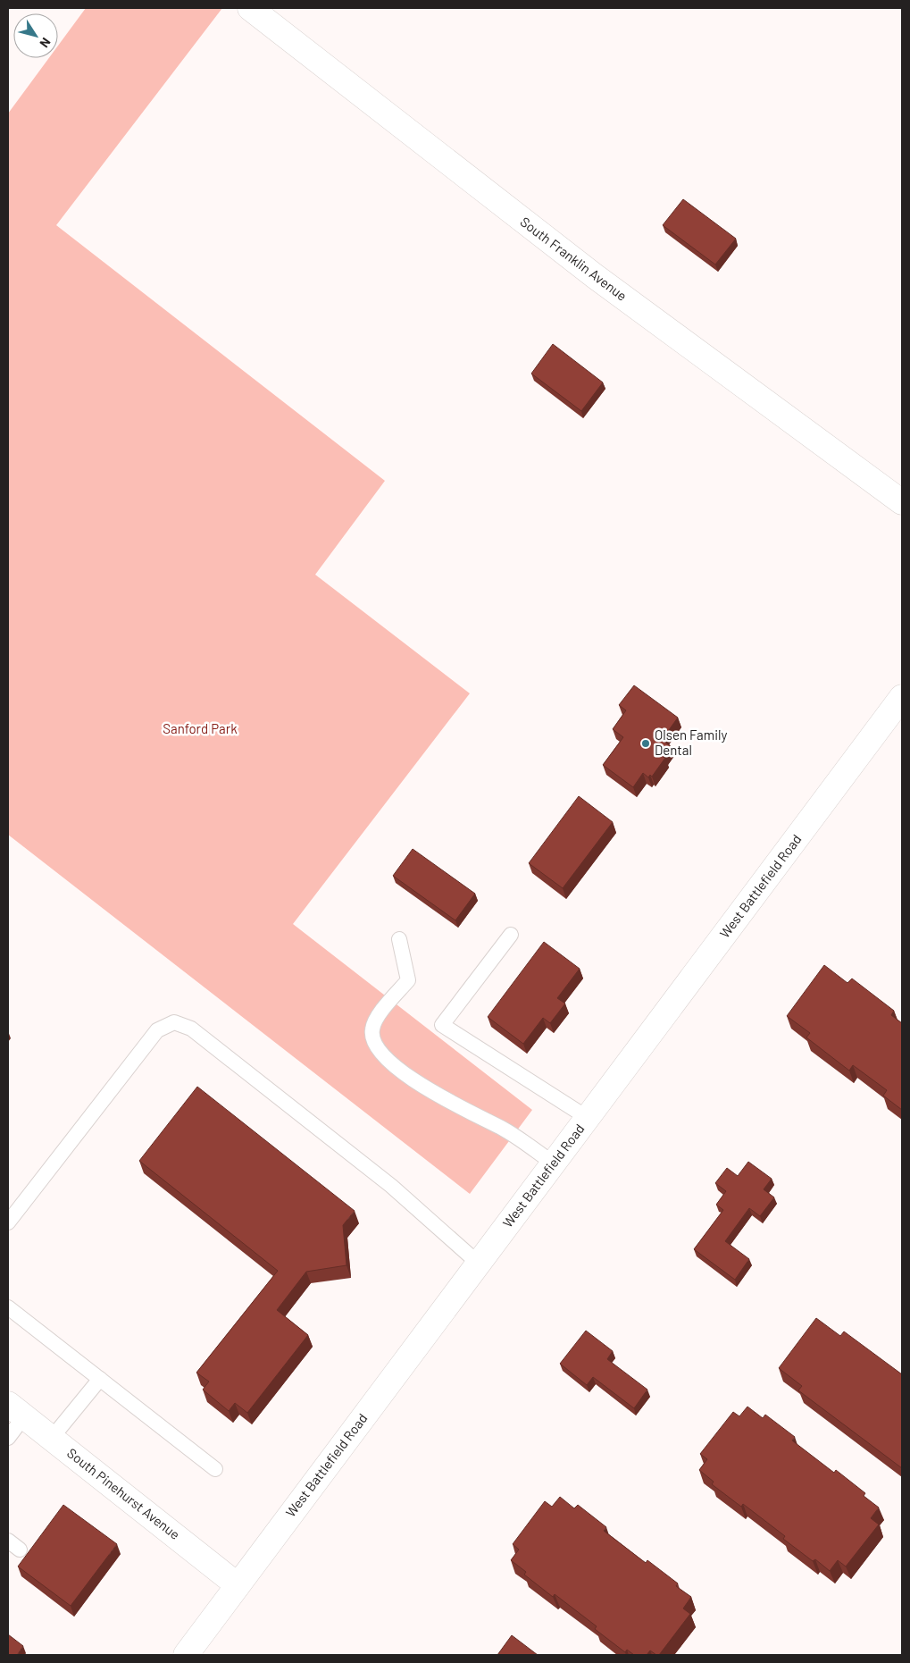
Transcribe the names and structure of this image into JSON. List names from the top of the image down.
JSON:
{
  "streets": {
    "main road": ["South Franklin Avenue", "West Battlefield Road", "South Pinehurst Avenue"]
  },
  "crossings": [
    ["West Battlefield Road", "South Pinehurst Avenue"]
  ],
  "parks": ["Sanford Park"],
  "places": ["Olsen Family Dental"],
  "north": "bottom right"
}
